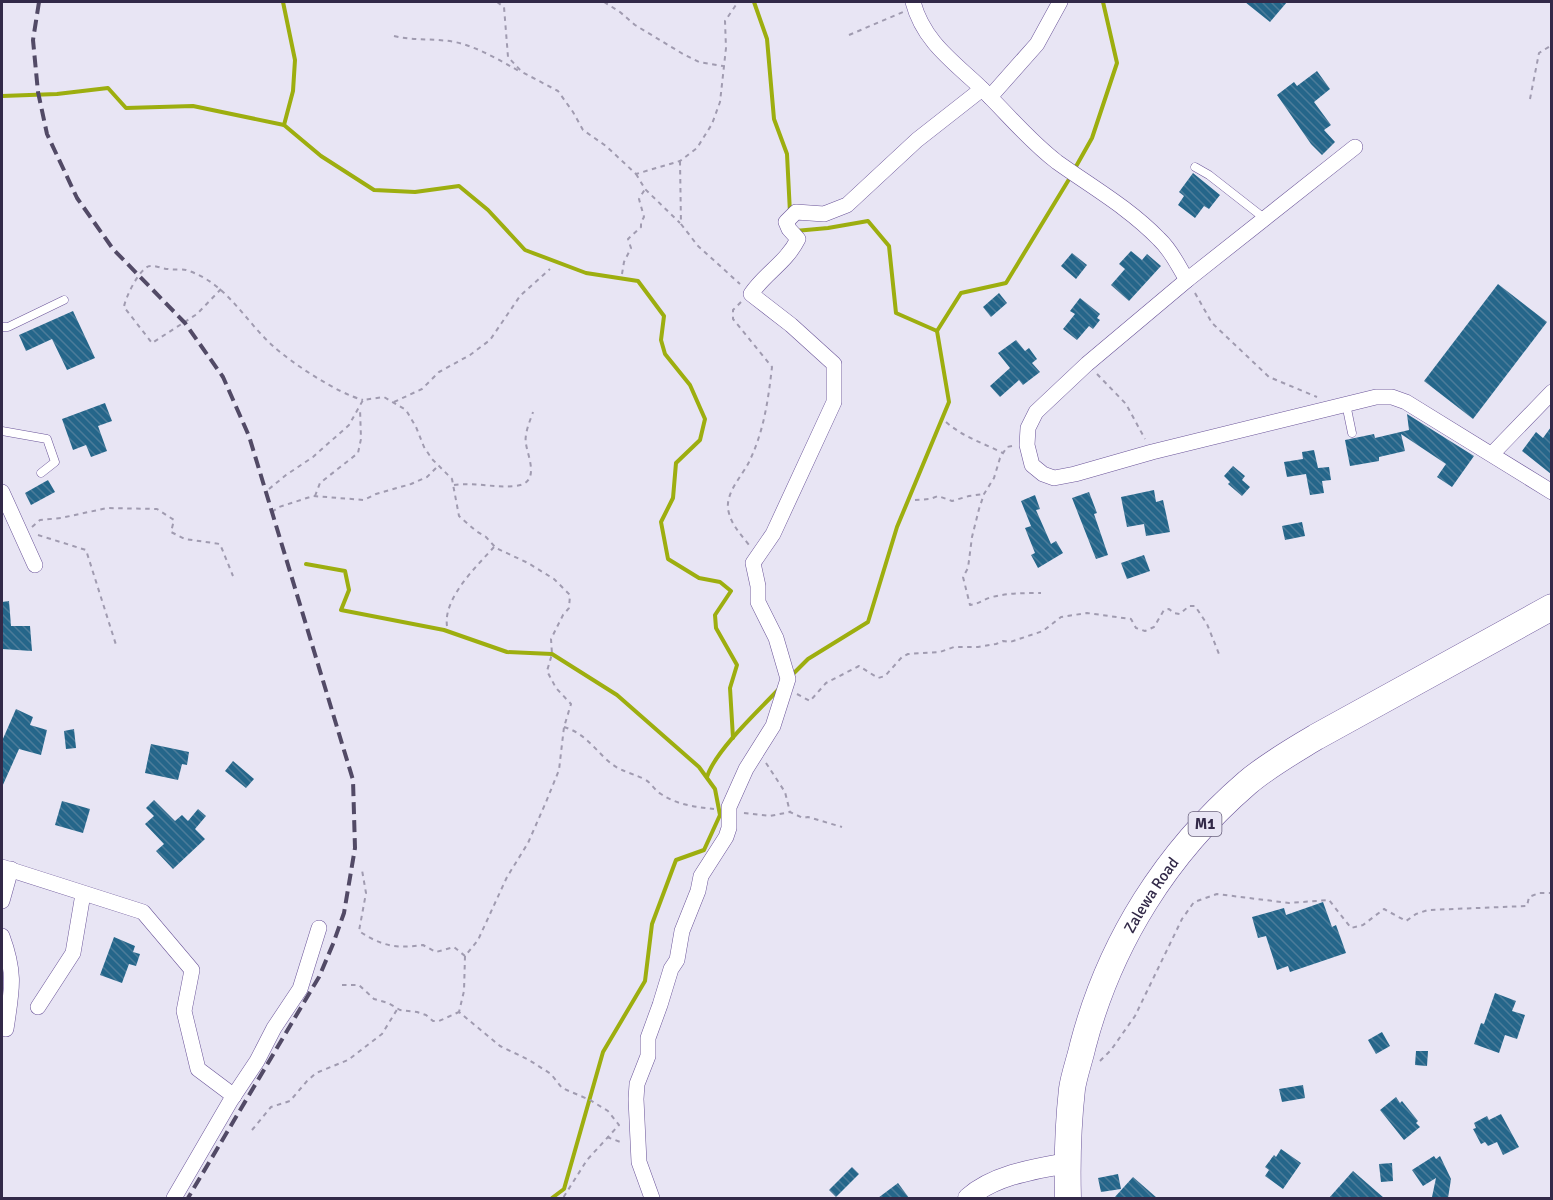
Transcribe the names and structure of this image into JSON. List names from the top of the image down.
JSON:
{
  "streets": {
    "highway": ["M1", "Zalewa Road"]
  }
}
